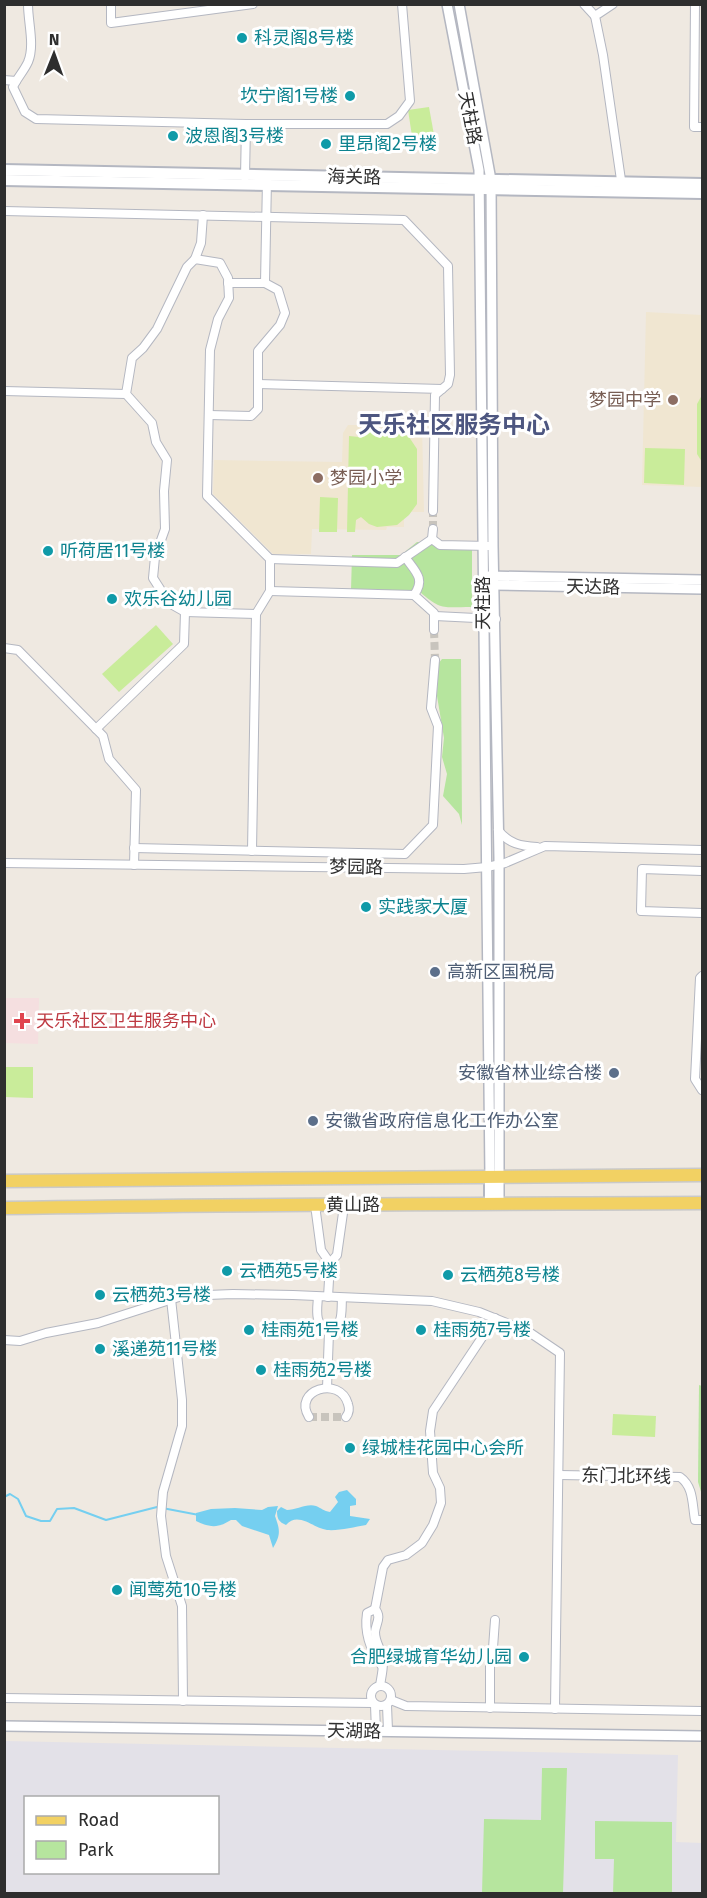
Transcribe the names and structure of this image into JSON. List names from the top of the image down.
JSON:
{
  "streets": {
    "main road": ["天柱路", "海关路", "黄山路"],
    "street": [
      "天达路",
      "梦园路",
      "东门北环线",
      "天湖路"
    ]
  },
  "crossings": [
    ["天柱路", "海关路"],
    ["天柱路", "天达路"],
    ["天柱路", "梦园路"],
    ["天柱路", "黄山路"]
  ],
  "districts": ["天乐社区服务中心"],
  "places": {
    "other": [
      "科灵阁8号楼",
      "坎宁阁1号楼",
      "波恩阁3号楼",
      "里昂阁2号楼",
      "梦园中学",
      "梦园小学",
      "听荷居11号楼",
      "欢乐谷幼儿园",
      "实践家大厦",
      "高新区国税局",
      "安徽省林业综合楼",
      "安徽省政府信息化工作办公室",
      "云栖苑5号楼",
      "云栖苑8号楼",
      "云栖苑3号楼",
      "桂雨苑1号楼",
      "桂雨苑7号楼",
      "溪递苑11号楼",
      "桂雨苑2号楼",
      "绿城桂花园中心会所",
      "闻莺苑10号楼",
      "合肥绿城育华幼儿园"
    ],
    "health": ["天乐社区卫生服务中心"]
  },
  "legend": ["Road", "Park"],
  "north": "top"
}
